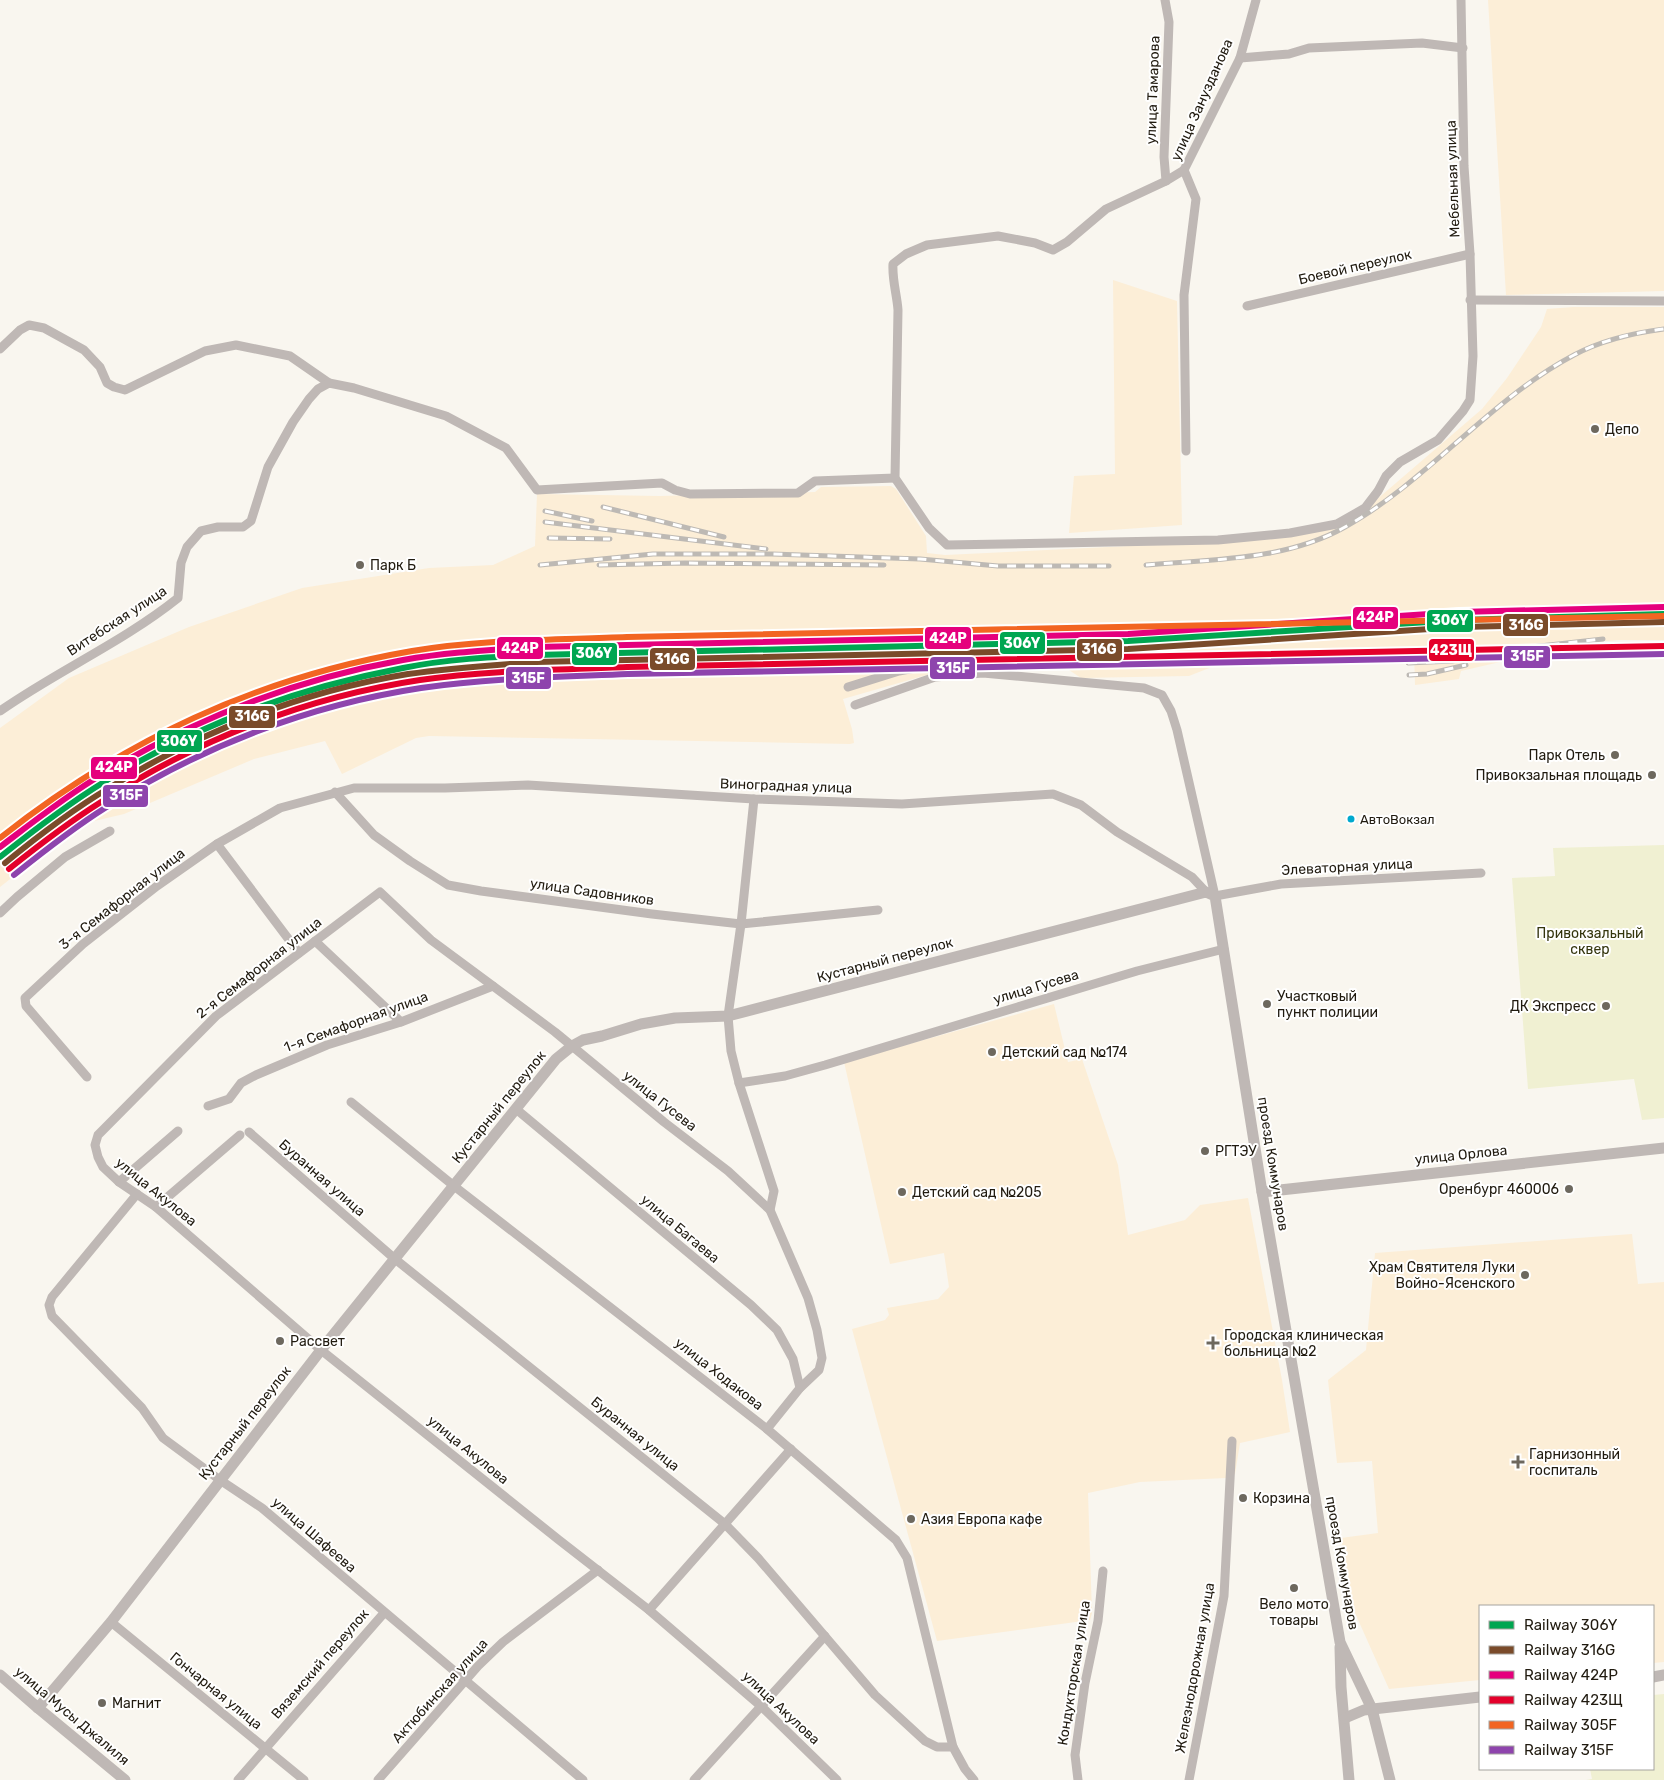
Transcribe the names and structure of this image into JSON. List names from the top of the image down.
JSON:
{
  "streets": {
    "street": [
      "улица Тамарова",
      "улица Занузданова",
      "Мебельная улица",
      "Боевой переулок",
      "Витебская улица",
      "Виноградная улица",
      "Элеваторная улица",
      "улица Садовников",
      "3-я Семафорная улица",
      "Кустарный переулок",
      "2-я Семафорная улица",
      "улица Гусева",
      "1-я Семафорная улица",
      "улица Орлова",
      "проезд Коммунаров",
      "Буранная улица",
      "улица Акулова",
      "улица Багаева",
      "улица Ходакова",
      "улица Шафеева",
      "Вяземский переулок",
      "Железнодорожная улица",
      "Кондукторская улица",
      "Гончарная улица",
      "Актюбинская улица",
      "улица Мусы Джалиля"
    ]
  },
  "crossings": [
    ["Мебельная улица", "Боевой переулок"],
    ["Виноградная улица", "Элеваторная улица"],
    ["Виноградная улица", "улица Садовников"],
    ["Виноградная улица", "3-я Семафорная улица"],
    ["Виноградная улица", "Кустарный переулок"],
    ["Виноградная улица", "проезд Коммунаров"],
    ["Элеваторная улица", "Кустарный переулок"],
    ["Элеваторная улица", "проезд Коммунаров"],
    ["улица Садовников", "3-я Семафорная улица"],
    ["Кустарный переулок", "улица Гусева"],
    ["Кустарный переулок", "проезд Коммунаров"],
    ["Кустарный переулок", "Буранная улица"],
    ["Кустарный переулок", "улица Акулова"],
    ["Кустарный переулок", "улица Багаева"],
    ["Кустарный переулок", "улица Ходакова"],
    ["Кустарный переулок", "улица Шафеева"],
    ["Кустарный переулок", "Гончарная улица"],
    ["Кустарный переулок", "улица Мусы Джалиля"],
    ["2-я Семафорная улица", "улица Гусева"],
    ["2-я Семафорная улица", "улица Акулова"],
    ["улица Гусева", "1-я Семафорная улица"],
    ["улица Гусева", "проезд Коммунаров"],
    ["улица Гусева", "улица Багаева"],
    ["улица Орлова", "проезд Коммунаров"],
    ["Буранная улица", "улица Ходакова"],
    ["улица Акулова", "улица Шафеева"],
    ["улица Акулова", "Актюбинская улица"],
    ["улица Шафеева", "Вяземский переулок"],
    ["улица Шафеева", "Актюбинская улица"],
    ["Вяземский переулок", "Гончарная улица"]
  ],
  "parks": ["Привокзальный сквер"],
  "places": {
    "other": [
      "Депо",
      "Парк Б",
      "Парк Отель",
      "Привокзальная площадь",
      "АвтоВокзал",
      "Участковый пункт полиции",
      "ДК Экспресс",
      "Детский сад №174",
      "РГТЭУ",
      "Оренбург 460006",
      "Детский сад №205",
      "Храм Святителя Луки Войно-Ясенского",
      "Рассвет",
      "Корзина",
      "Азия Европа кафе",
      "Вело мото товары",
      "Магнит"
    ],
    "health": ["Городская клиническая больница №2", "Гарнизонный госпиталь"]
  },
  "lines": [
    "rail line 424Р",
    "rail line 306Y",
    "rail line 305F",
    "rail line 316G",
    "rail line 423Щ",
    "rail line 315F"
  ],
  "legend": [
    "Railway 306Y",
    "Railway 316G",
    "Railway 424Р",
    "Railway 423Щ",
    "Railway 305F",
    "Railway 315F"
  ]
}
